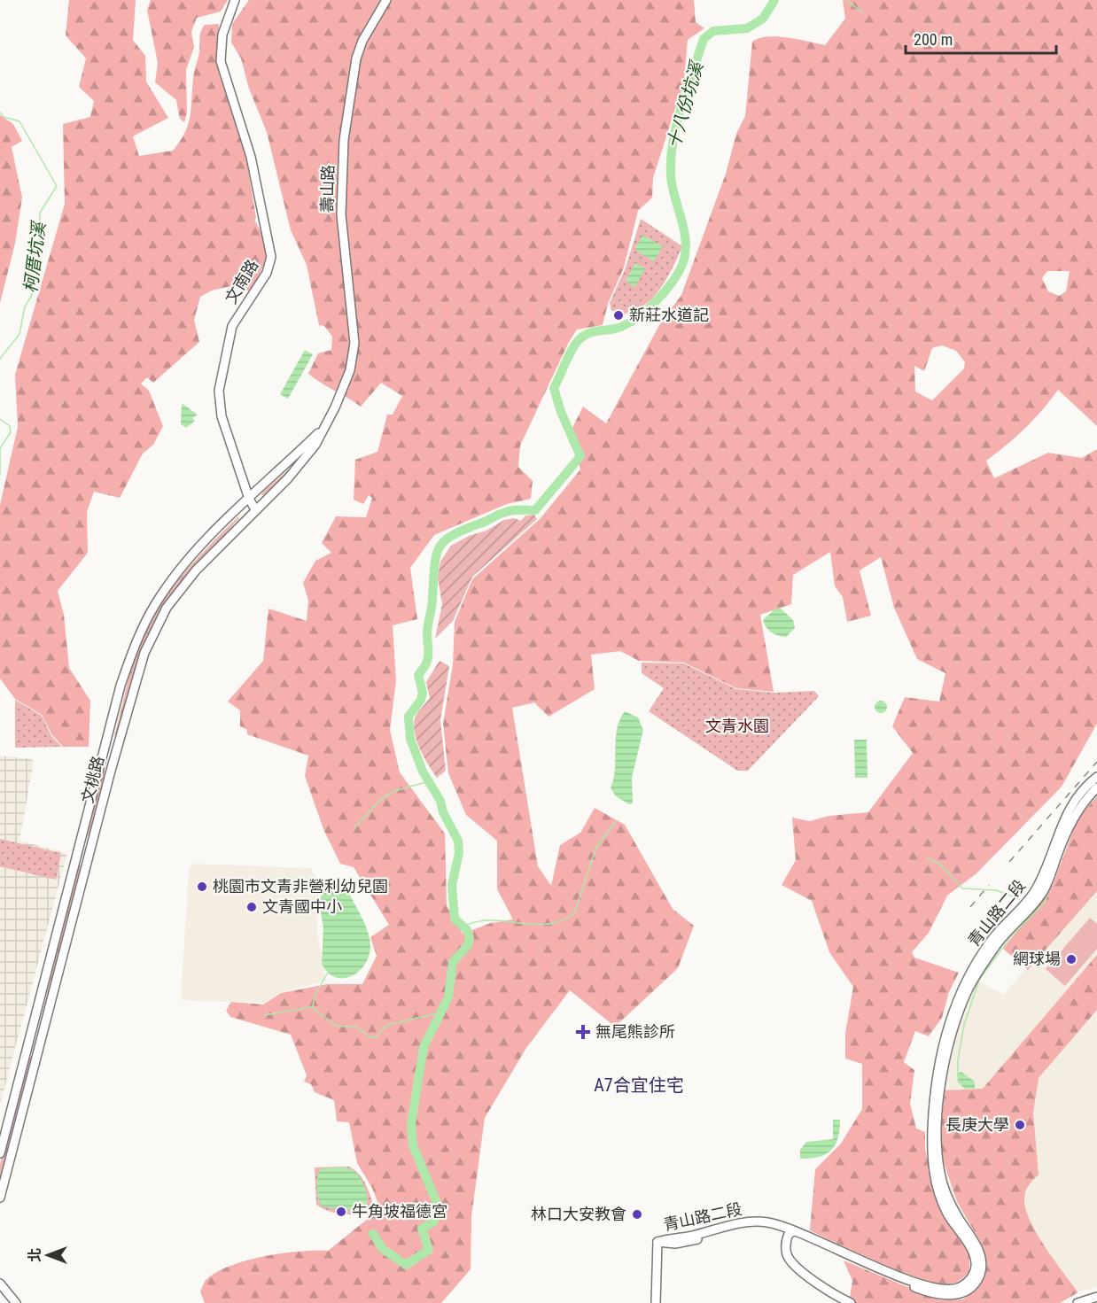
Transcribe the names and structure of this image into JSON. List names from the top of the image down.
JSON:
{
  "streets": {
    "street": [
      "壽山路",
      "文南路",
      "文桃路",
      "青山路二段"
    ]
  },
  "crossings": [
    ["壽山路", "文桃路"],
    ["文南路", "文桃路"]
  ],
  "districts": ["A7合宜住宅"],
  "water": ["十八份坑溪", "柯厝坑溪"],
  "parks": ["文青水園"],
  "places": {
    "other": [
      "新莊水道記",
      "桃園市文青非營利幼兒園",
      "文青國中小",
      "網球場",
      "長庚大學",
      "牛角坡福德宮",
      "林口大安教會"
    ],
    "health": ["無尾熊診所"]
  },
  "scale_bar": "200 m",
  "north": "left"
}
